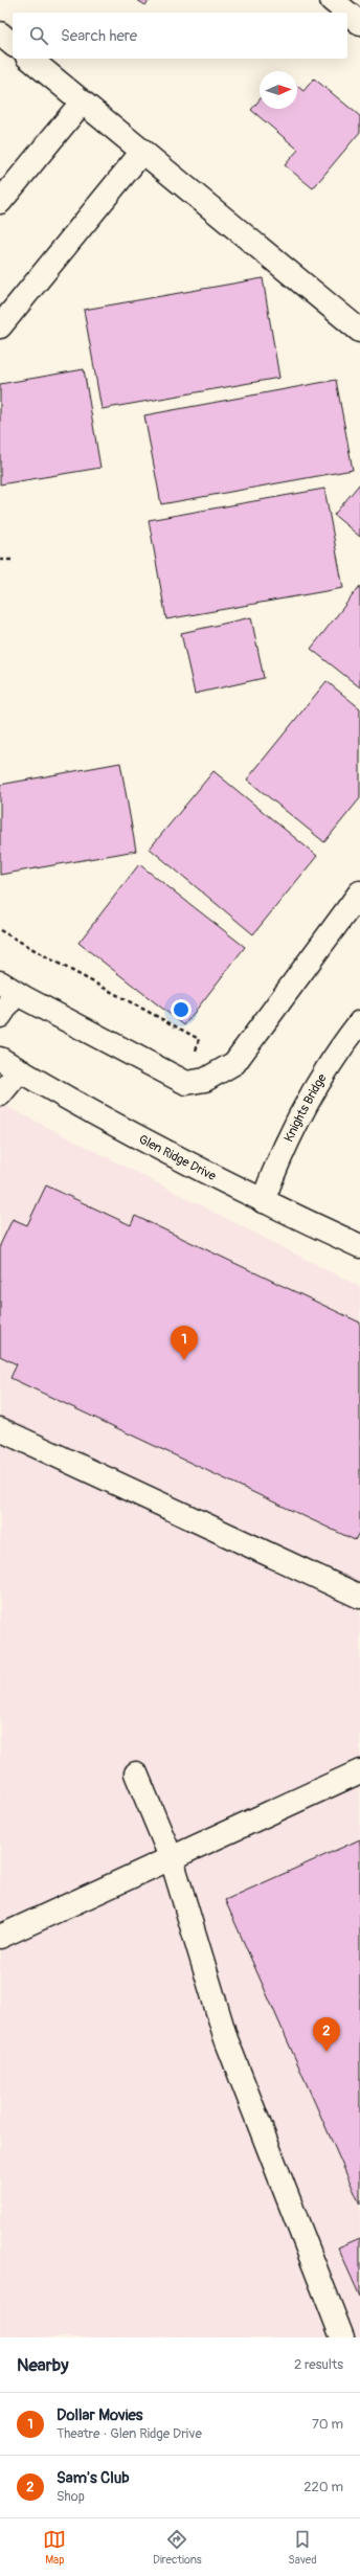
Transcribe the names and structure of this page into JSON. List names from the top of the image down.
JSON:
{
  "streets": {
    "street": ["Knights Bridge", "Glen Ridge Drive"]
  },
  "crossings": [
    ["Knights Bridge", "Glen Ridge Drive"]
  ],
  "north": "right",
  "page": {
    "search": "Search here",
    "pins": ["1", "2"],
    "heading": ["Nearby", "2 results"],
    "list": [
      {
        "mark": "1",
        "name": "Dollar Movies",
        "note": "Theatre · Glen Ridge Drive",
        "value": "70 m"
      },
      {
        "mark": "2",
        "name": "Sam's Club",
        "note": "Shop",
        "value": "220 m"
      }
    ],
    "nav": ["Map", "Directions", "Saved"]
  }
}
